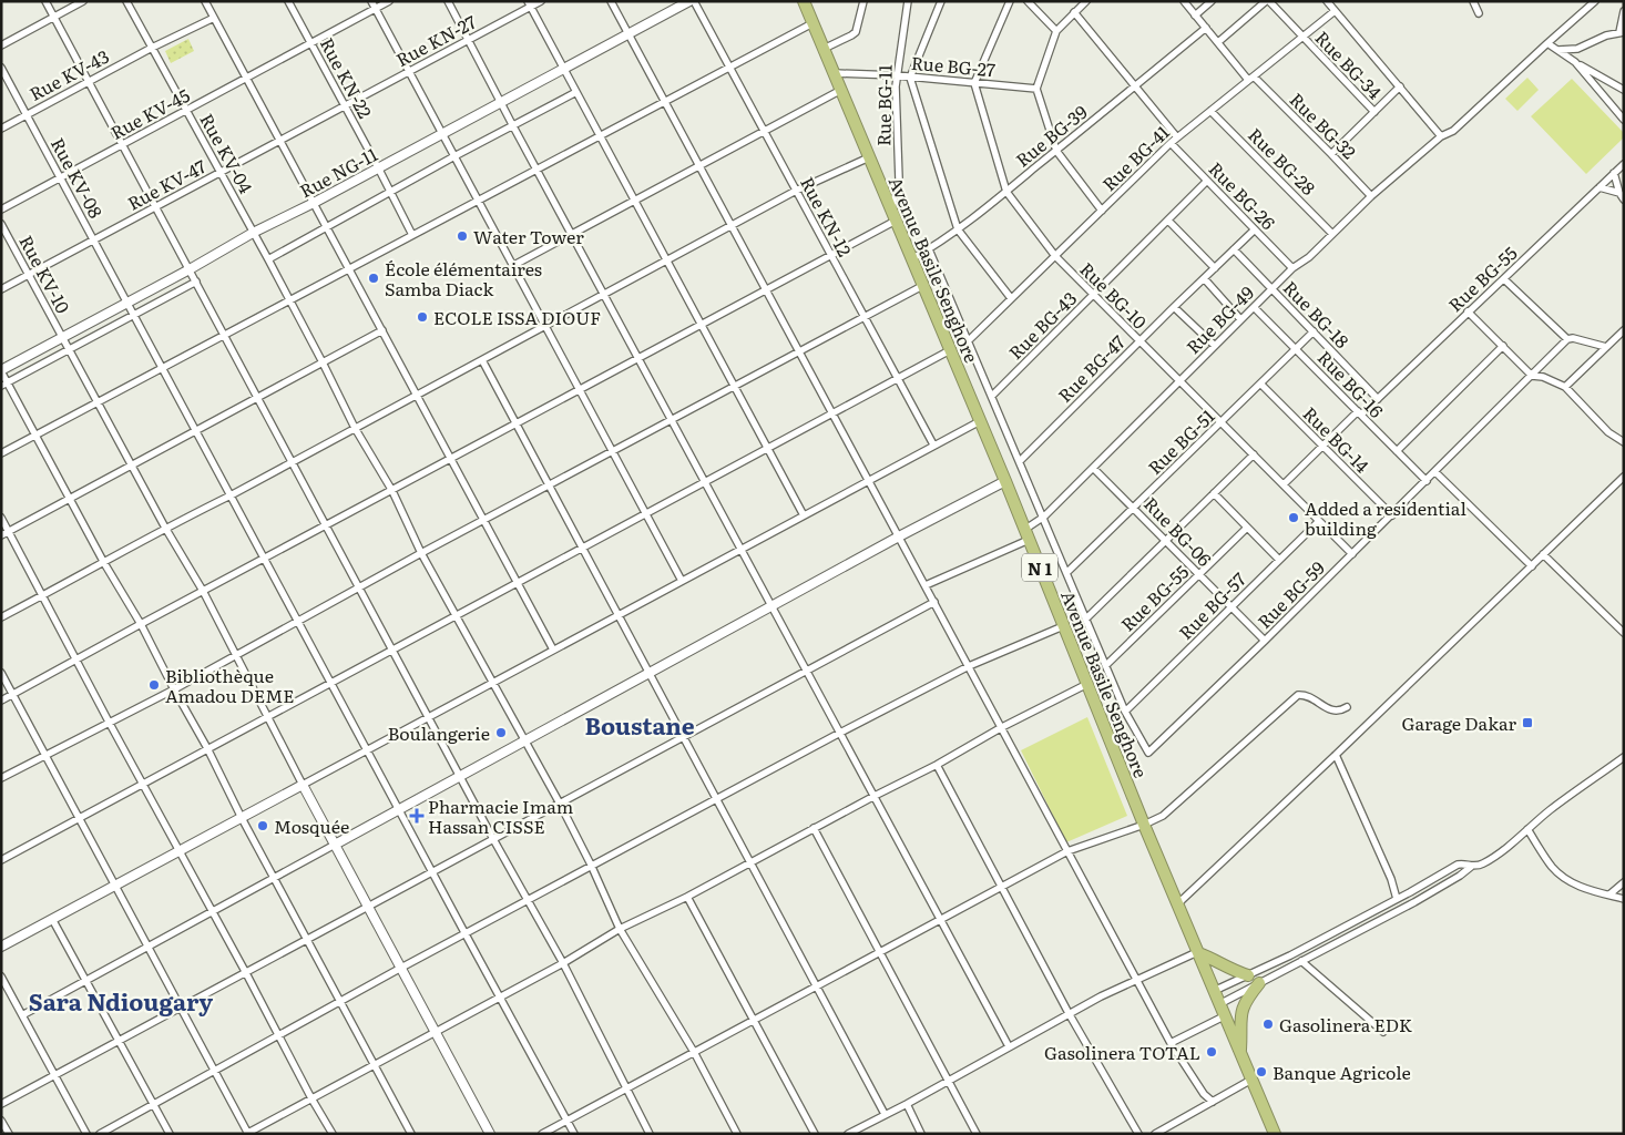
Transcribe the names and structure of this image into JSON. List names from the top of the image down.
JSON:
{
  "streets": {
    "highway": ["Avenue Basile Senghore", "N 1"],
    "street": [
      "Rue KN-27",
      "Rue BG-34",
      "Rue BG-27",
      "Rue KV-43",
      "Rue KN-22",
      "Rue BG-11",
      "Rue KV-45",
      "Rue BG-32",
      "Rue BG-39",
      "Rue KV-04",
      "Rue BG-41",
      "Rue BG-28",
      "Rue NG-11",
      "Rue KV-08",
      "Rue KV-47",
      "Rue BG-26",
      "Rue KN-12",
      "Rue KV-10",
      "Rue BG-55",
      "Rue BG-10",
      "Rue BG-18",
      "Rue BG-49",
      "Rue BG-43",
      "Rue BG-47",
      "Rue BG-16",
      "Rue BG-14",
      "Rue BG-51",
      "Rue BG-06",
      "Rue BG-59",
      "Rue BG-57"
    ]
  },
  "crossings": [
    ["Rue KN-27", "Rue KN-22"],
    ["Rue KN-27", "Rue KV-47"],
    ["Rue BG-34", "Rue BG-41"],
    ["Rue BG-27", "Rue BG-11"],
    ["Rue BG-27", "Avenue Basile Senghore"],
    ["Rue BG-27", "Rue BG-10"],
    ["Rue KV-43", "Rue KV-04"],
    ["Rue KV-43", "Rue KV-08"],
    ["Rue KN-22", "Rue KV-45"],
    ["Rue KN-22", "Rue NG-11"],
    ["Rue KN-22", "Rue KV-47"],
    ["Rue BG-11", "Avenue Basile Senghore"],
    ["Rue KV-45", "Rue KV-04"],
    ["Rue KV-45", "Rue KV-08"],
    ["Rue BG-32", "Rue BG-39"],
    ["Rue BG-32", "Rue BG-41"],
    ["Rue BG-32", "Rue BG-49"],
    ["Rue BG-39", "Avenue Basile Senghore"],
    ["Rue BG-39", "Rue BG-10"],
    ["Rue KV-04", "Rue NG-11"],
    ["Rue KV-04", "Rue KV-47"],
    ["Rue BG-41", "Rue BG-28"],
    ["Rue BG-41", "Rue BG-26"],
    ["Rue BG-41", "Rue BG-10"],
    ["Rue BG-28", "Rue BG-49"],
    ["Rue NG-11", "Rue KV-08"],
    ["Rue NG-11", "Rue KN-12"],
    ["Rue NG-11", "Rue KV-10"],
    ["Rue KV-08", "Rue KV-47"],
    ["Rue KV-47", "Rue KV-10"],
    ["Rue BG-26", "Rue BG-49"],
    ["Rue BG-26", "Rue BG-43"],
    ["Rue BG-26", "Rue BG-47"],
    ["Avenue Basile Senghore", "Rue BG-49"],
    ["Rue BG-55", "Rue BG-10"],
    ["Rue BG-55", "Rue BG-18"],
    ["Rue BG-55", "Rue BG-16"],
    ["Rue BG-55", "Rue BG-14"],
    ["Rue BG-55", "Rue BG-06"],
    ["Rue BG-10", "Rue BG-49"],
    ["Rue BG-10", "Rue BG-43"],
    ["Rue BG-10", "Rue BG-47"],
    ["Rue BG-10", "Rue BG-51"],
    ["Rue BG-10", "Rue BG-59"],
    ["Rue BG-10", "Rue BG-57"],
    ["Rue BG-18", "Rue BG-49"],
    ["Rue BG-18", "Rue BG-47"],
    ["Rue BG-18", "Rue BG-51"],
    ["Rue BG-49", "Rue BG-16"],
    ["Rue BG-49", "Rue BG-06"],
    ["Rue BG-16", "Rue BG-51"],
    ["Rue BG-16", "Rue BG-59"],
    ["Rue BG-14", "Rue BG-51"],
    ["Rue BG-14", "Rue BG-59"],
    ["Rue BG-51", "Rue BG-06"],
    ["Rue BG-06", "Rue BG-59"],
    ["Rue BG-06", "Rue BG-57"],
    ["Rue BG-59", "Rue BG-57"]
  ],
  "districts": ["Boustane", "Sara Ndiougary"],
  "places": {
    "other": [
      "Water Tower",
      "École élémentaires Samba Diack",
      "ECOLE ISSA DIOUF",
      "Added a residential building",
      "Bibliothèque Amadou DEME",
      "Boulangerie",
      "Mosquée",
      "Gasolinera EDK",
      "Gasolinera TOTAL",
      "Banque Agricole"
    ],
    "transit": ["Garage Dakar"],
    "health": ["Pharmacie Imam Hassan CISSE"]
  }
}
